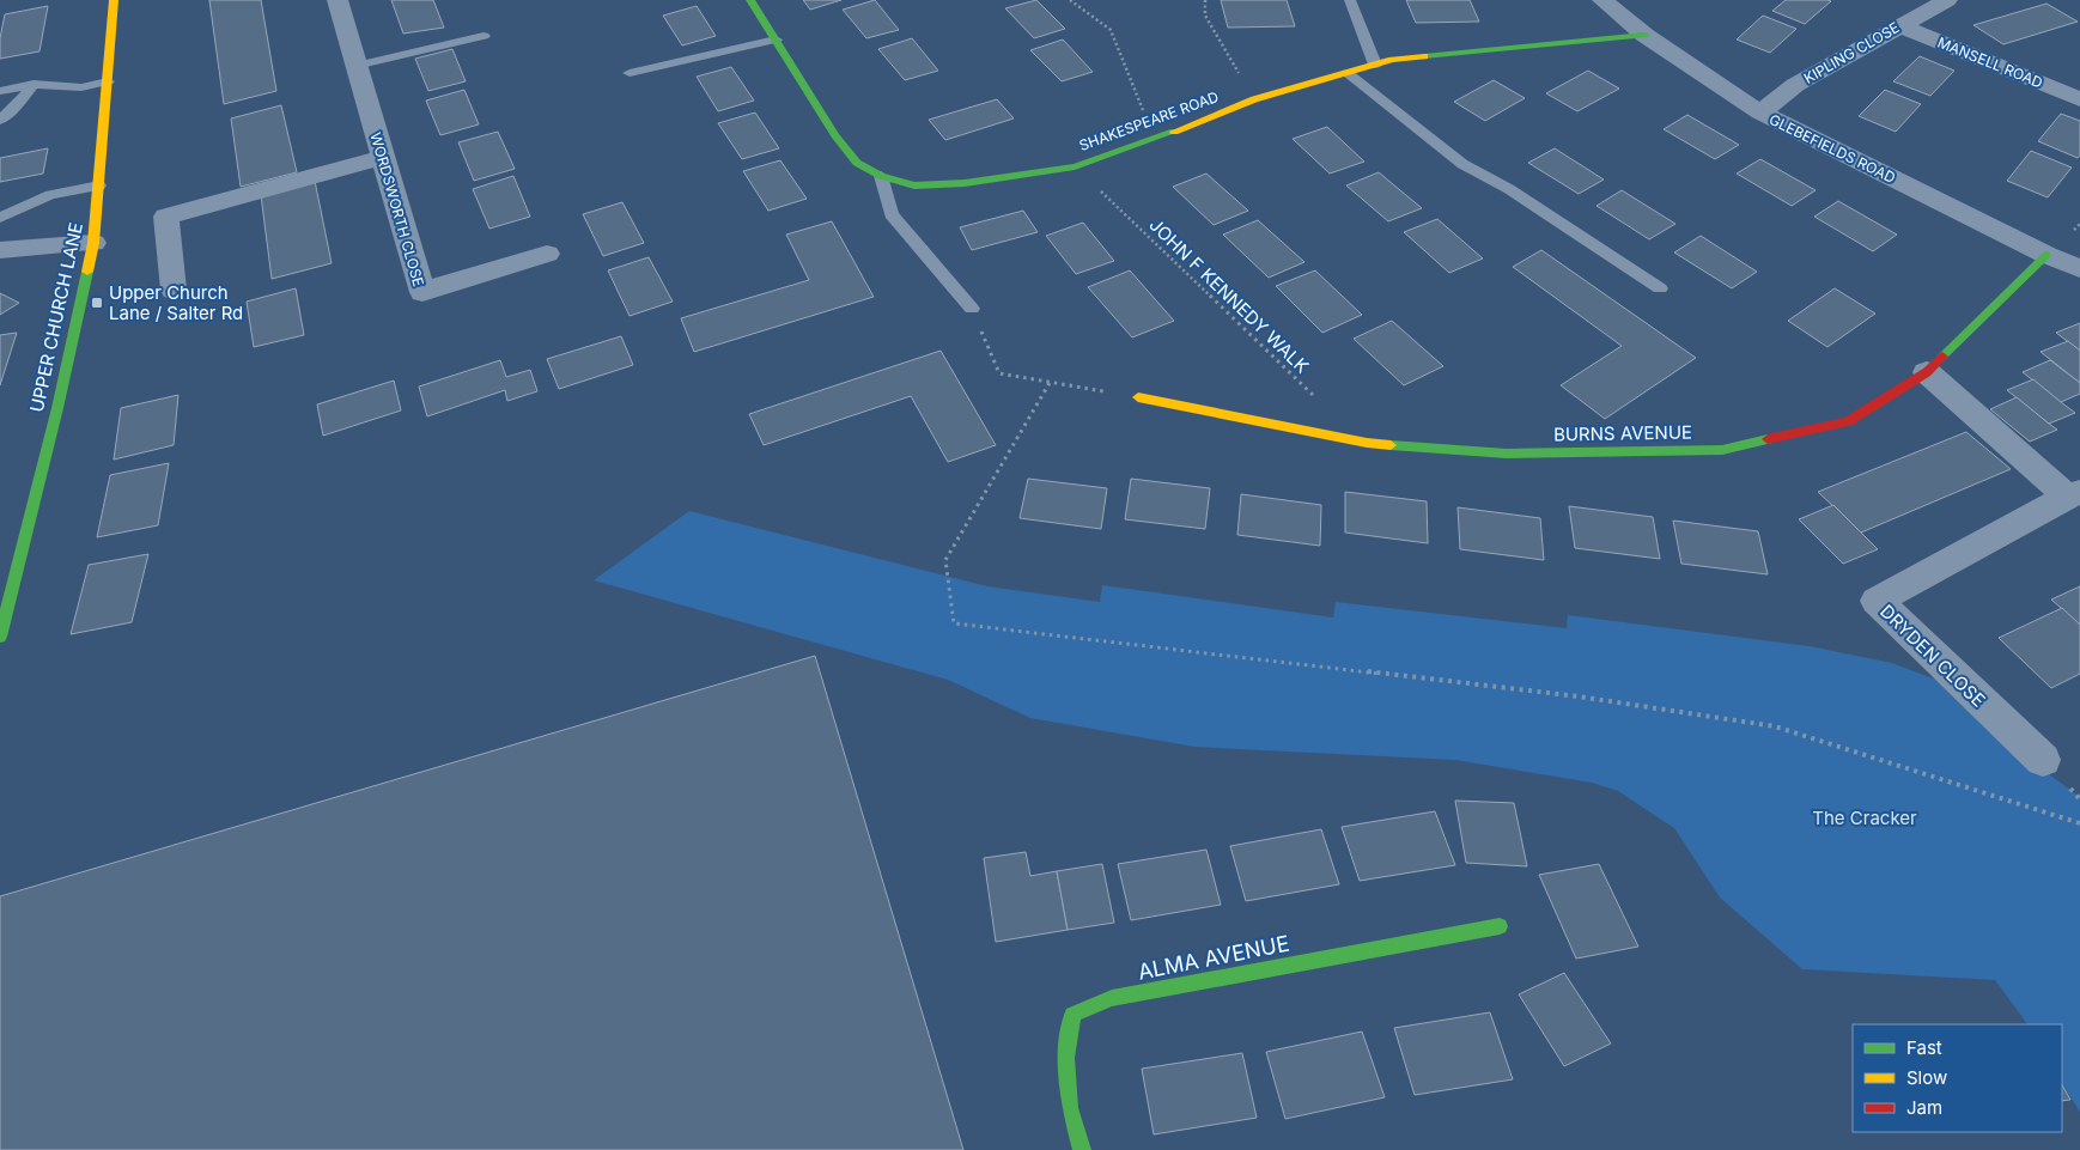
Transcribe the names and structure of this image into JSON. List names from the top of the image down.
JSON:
{
  "streets": {
    "street": [
      "KIPLING CLOSE",
      "MANSELL ROAD",
      "SHAKESPEARE ROAD",
      "GLEBEFIELDS ROAD",
      "WORDSWORTH CLOSE",
      "UPPER CHURCH LANE",
      "BURNS AVENUE",
      "DRYDEN CLOSE",
      "ALMA AVENUE"
    ],
    "path": ["JOHN F KENNEDY WALK"]
  },
  "crossings": [
    ["KIPLING CLOSE", "MANSELL ROAD"],
    ["KIPLING CLOSE", "GLEBEFIELDS ROAD"],
    ["SHAKESPEARE ROAD", "GLEBEFIELDS ROAD"],
    ["SHAKESPEARE ROAD", "JOHN F KENNEDY WALK"],
    ["GLEBEFIELDS ROAD", "BURNS AVENUE"],
    ["BURNS AVENUE", "DRYDEN CLOSE"]
  ],
  "parks": ["The Cracker"],
  "places": {
    "transit": ["Upper Church Lane / Salter Rd"]
  },
  "legend": ["Fast", "Slow", "Jam"]
}
